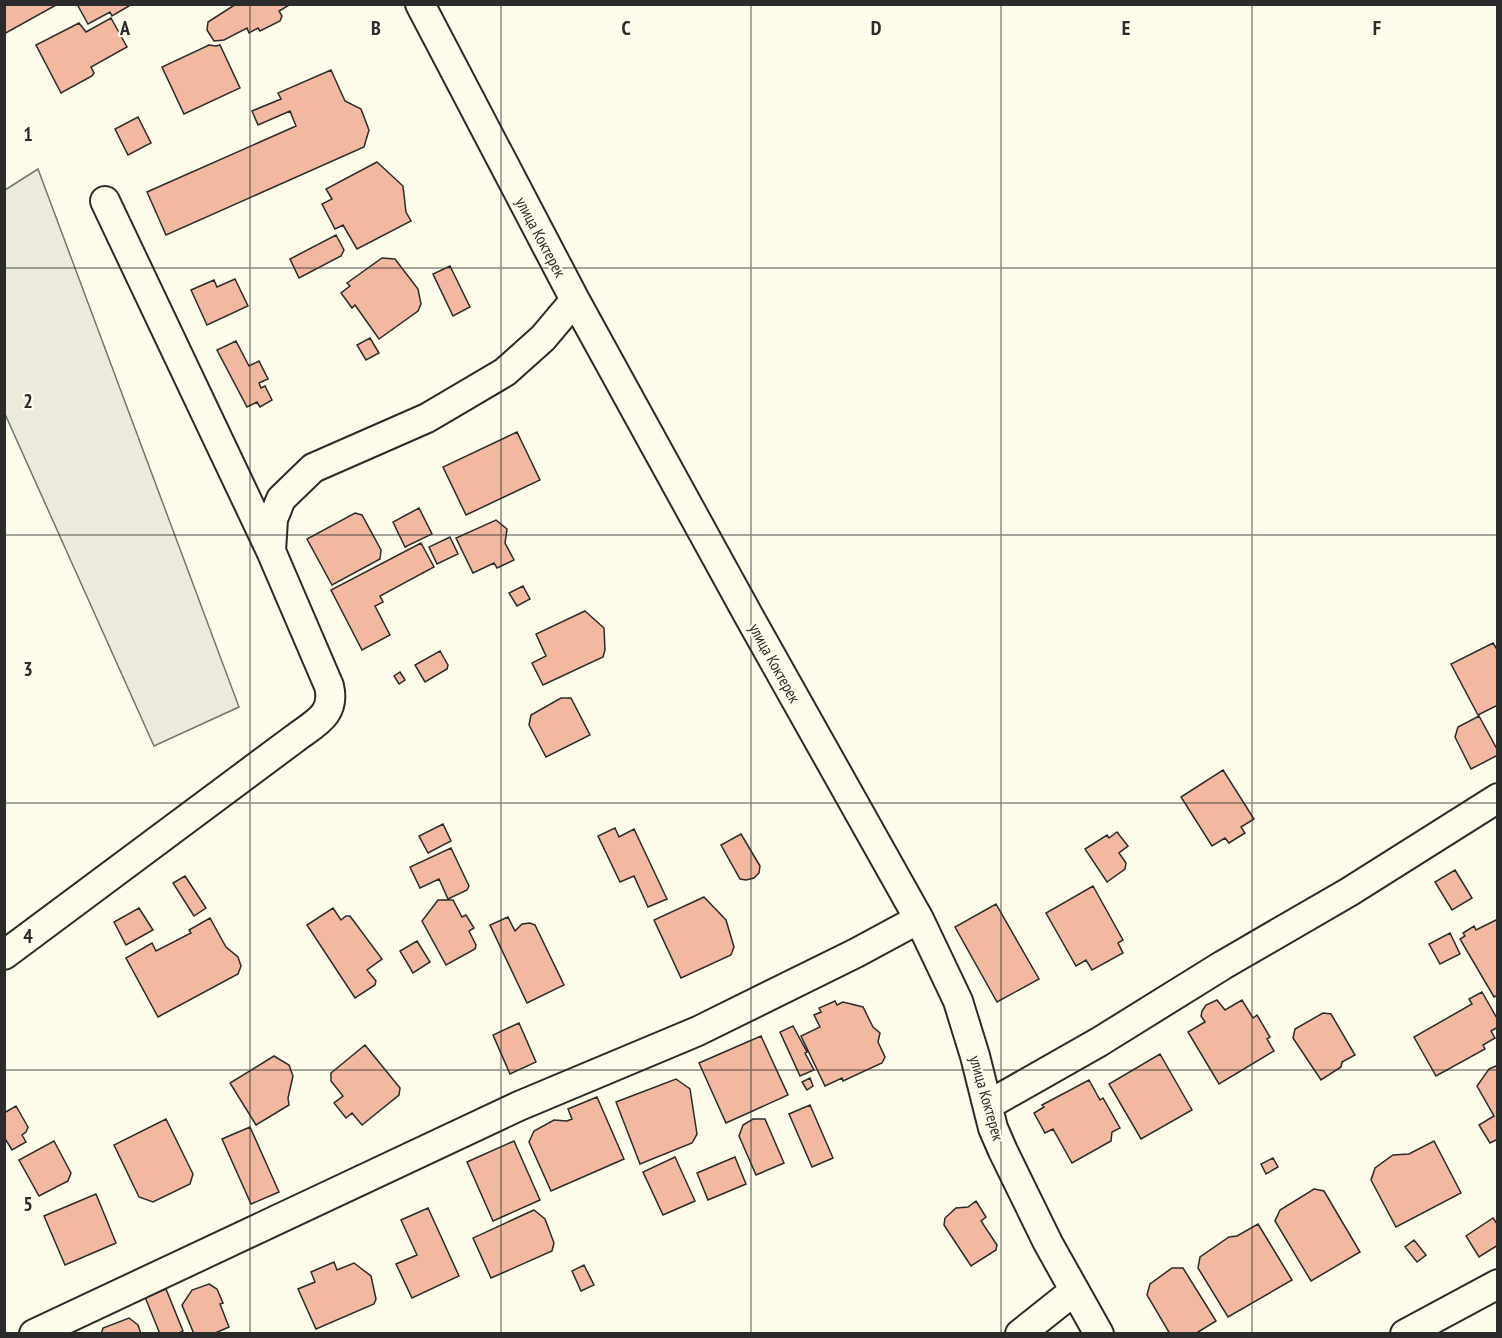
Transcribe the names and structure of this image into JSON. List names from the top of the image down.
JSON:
{
  "streets": {
    "street": ["улица Коктерек"]
  },
  "grid": {
    "columns": [
      "A",
      "B",
      "C",
      "D",
      "E",
      "F"
    ],
    "rows": [
      "1",
      "2",
      "3",
      "4",
      "5"
    ]
  }
}
